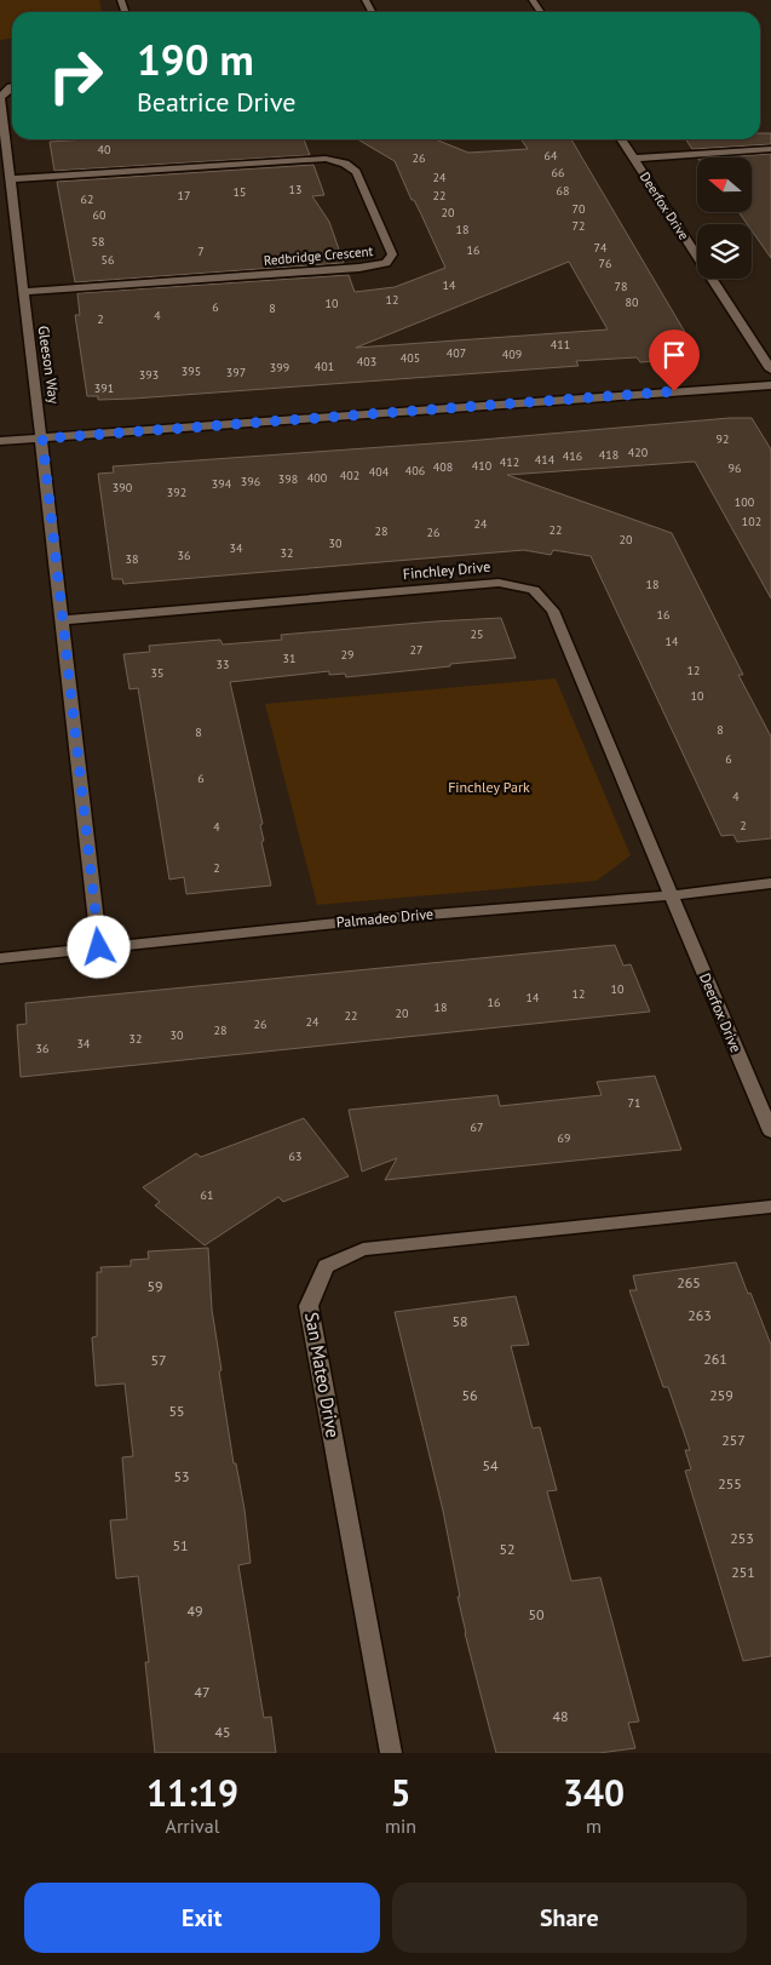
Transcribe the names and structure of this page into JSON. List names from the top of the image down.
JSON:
{
  "streets": {
    "street": [
      "Deerfox Drive",
      "Redbridge Crescent",
      "Gleeson Way",
      "Finchley Drive",
      "Palmadeo Drive",
      "San Mateo Drive"
    ]
  },
  "crossings": [
    ["Deerfox Drive", "Finchley Drive"],
    ["Deerfox Drive", "Palmadeo Drive"],
    ["Redbridge Crescent", "Gleeson Way"],
    ["Gleeson Way", "Finchley Drive"],
    ["Gleeson Way", "Palmadeo Drive"],
    ["Finchley Drive", "Palmadeo Drive"]
  ],
  "parks": ["Finchley Park"],
  "house_numbers": [
    "40",
    "64",
    "26",
    "66",
    "24",
    "13",
    "68",
    "15",
    "17",
    "22",
    "62",
    "70",
    "20",
    "60",
    "72",
    "18",
    "58",
    "74",
    "16",
    "7",
    "56",
    "76",
    "14",
    "78",
    "12",
    "80",
    "10",
    "6",
    "8",
    "4",
    "2",
    "411",
    "407",
    "409",
    "405",
    "403",
    "401",
    "399",
    "395",
    "397",
    "393",
    "391",
    "92",
    "420",
    "418",
    "416",
    "414",
    "412",
    "410",
    "408",
    "96",
    "406",
    "404",
    "402",
    "400",
    "398",
    "396",
    "394",
    "390",
    "392",
    "100",
    "102",
    "24",
    "22",
    "28",
    "26",
    "20",
    "30",
    "34",
    "32",
    "36",
    "38",
    "18",
    "16",
    "25",
    "14",
    "27",
    "29",
    "31",
    "33",
    "12",
    "35",
    "10",
    "8",
    "8",
    "6",
    "6",
    "4",
    "2",
    "4",
    "2",
    "10",
    "12",
    "14",
    "16",
    "18",
    "20",
    "22",
    "24",
    "26",
    "28",
    "30",
    "32",
    "34",
    "36",
    "71",
    "67",
    "69",
    "63",
    "61",
    "265",
    "59",
    "263",
    "58",
    "261",
    "57",
    "56",
    "259",
    "55",
    "257",
    "54",
    "53",
    "255",
    "253",
    "51",
    "52",
    "251",
    "49",
    "50",
    "47",
    "48",
    "45"
  ],
  "north": "left",
  "page": {
    "turn": ["190 m", "Beatrice Drive"],
    "eta": [
      "11:19",
      "Arrival",
      "5",
      "min",
      "340",
      "m"
    ],
    "buttons": ["Exit", "Share"]
  }
}
